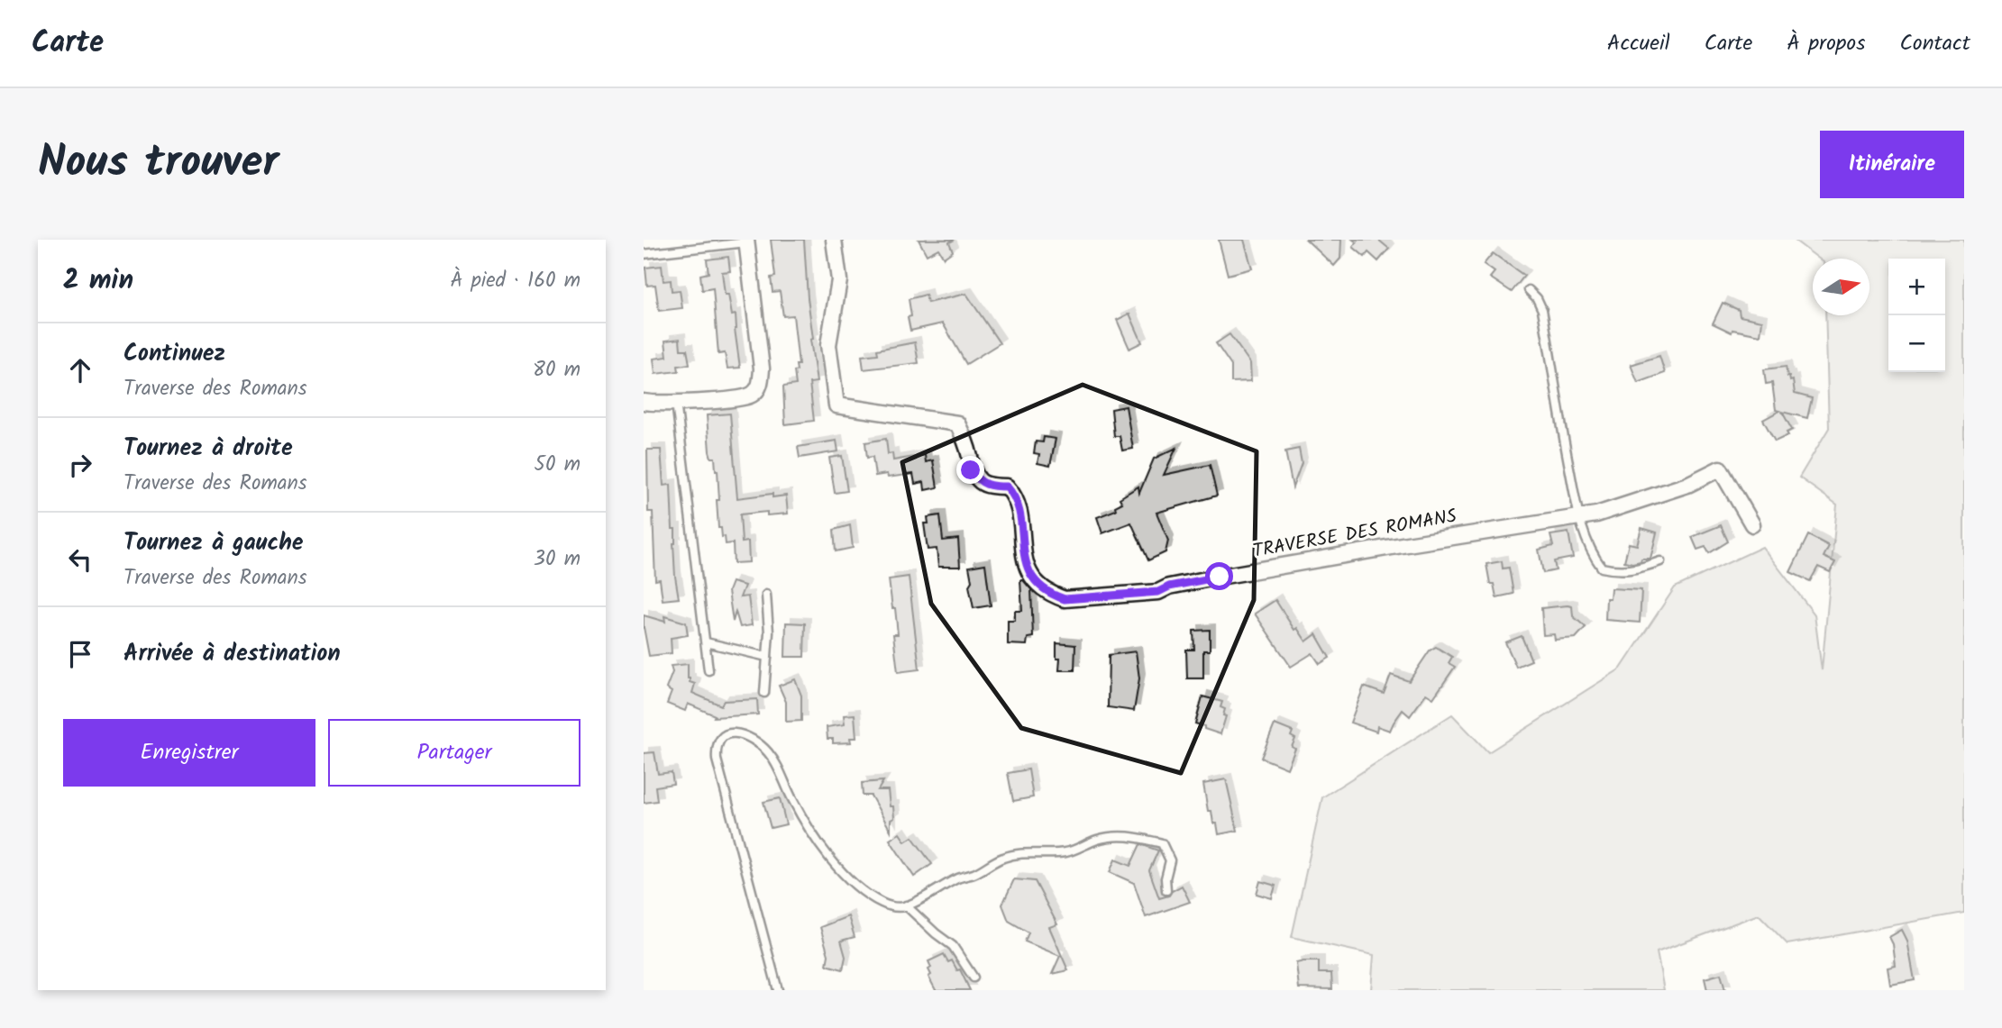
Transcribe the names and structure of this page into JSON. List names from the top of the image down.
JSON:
{
  "streets": {
    "street": ["TRAVERSE DES ROMANS"]
  },
  "north": "right",
  "page": {
    "header": "Carte",
    "nav": [
      "Accueil",
      "Carte",
      "À propos",
      "Contact"
    ],
    "title": "Nous trouver",
    "buttons": [
      "Itinéraire",
      ["Enregistrer", "Partager"]
    ],
    "heading": ["2 min", "À pied · 160 m"],
    "map_buttons": ["+", "−"],
    "list": [
      ["Continuez", "Traverse des Romans", "80 m"],
      ["Tournez à droite", "Traverse des Romans", "50 m"],
      ["Tournez à gauche", "Traverse des Romans", "30 m"],
      "Arrivée à destination"
    ]
  }
}
